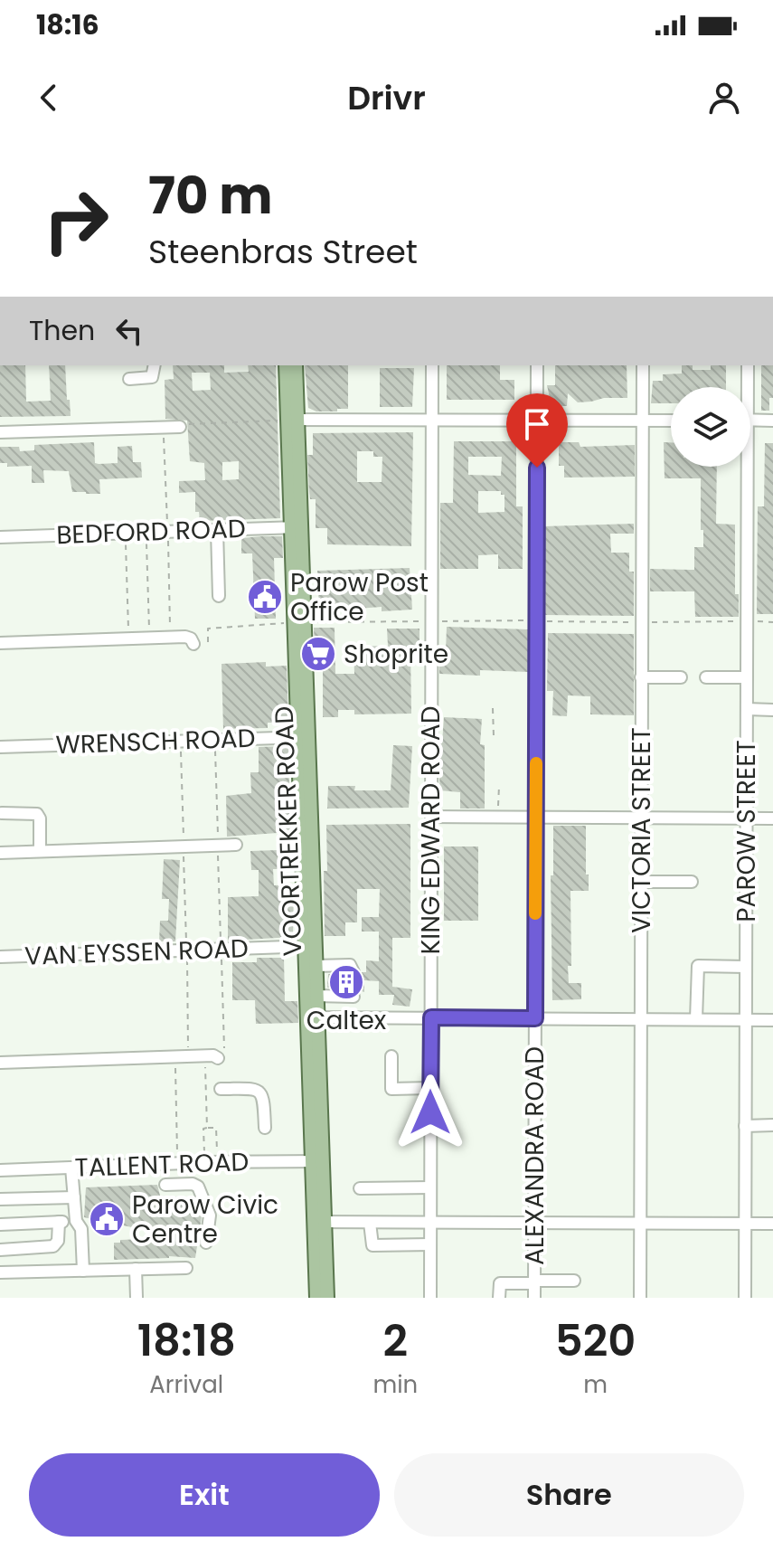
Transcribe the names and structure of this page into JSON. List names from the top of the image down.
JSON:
{
  "streets": {
    "main road": ["VOORTREKKER ROAD"],
    "street": [
      "BEDFORD ROAD",
      "WRENSCH ROAD",
      "KING EDWARD ROAD",
      "VICTORIA STREET",
      "PAROW STREET",
      "VAN EYSSEN ROAD",
      "ALEXANDRA ROAD",
      "TALLENT ROAD"
    ]
  },
  "crossings": [
    ["BEDFORD ROAD", "VOORTREKKER ROAD"],
    ["WRENSCH ROAD", "VOORTREKKER ROAD"],
    ["VOORTREKKER ROAD", "VAN EYSSEN ROAD"],
    ["VOORTREKKER ROAD", "TALLENT ROAD"]
  ],
  "places": {
    "public building": ["Parow Post Office", "Parow Civic Centre"],
    "supermarket": ["Shoprite"],
    "building": ["Caltex"]
  },
  "page": {
    "status": "18:16",
    "header": "Drivr",
    "turn": ["70 m", "Steenbras Street"],
    "then": "Then",
    "eta": [
      "18:18",
      "Arrival",
      "2",
      "min",
      "520",
      "m"
    ],
    "buttons": ["Exit", "Share"]
  }
}
